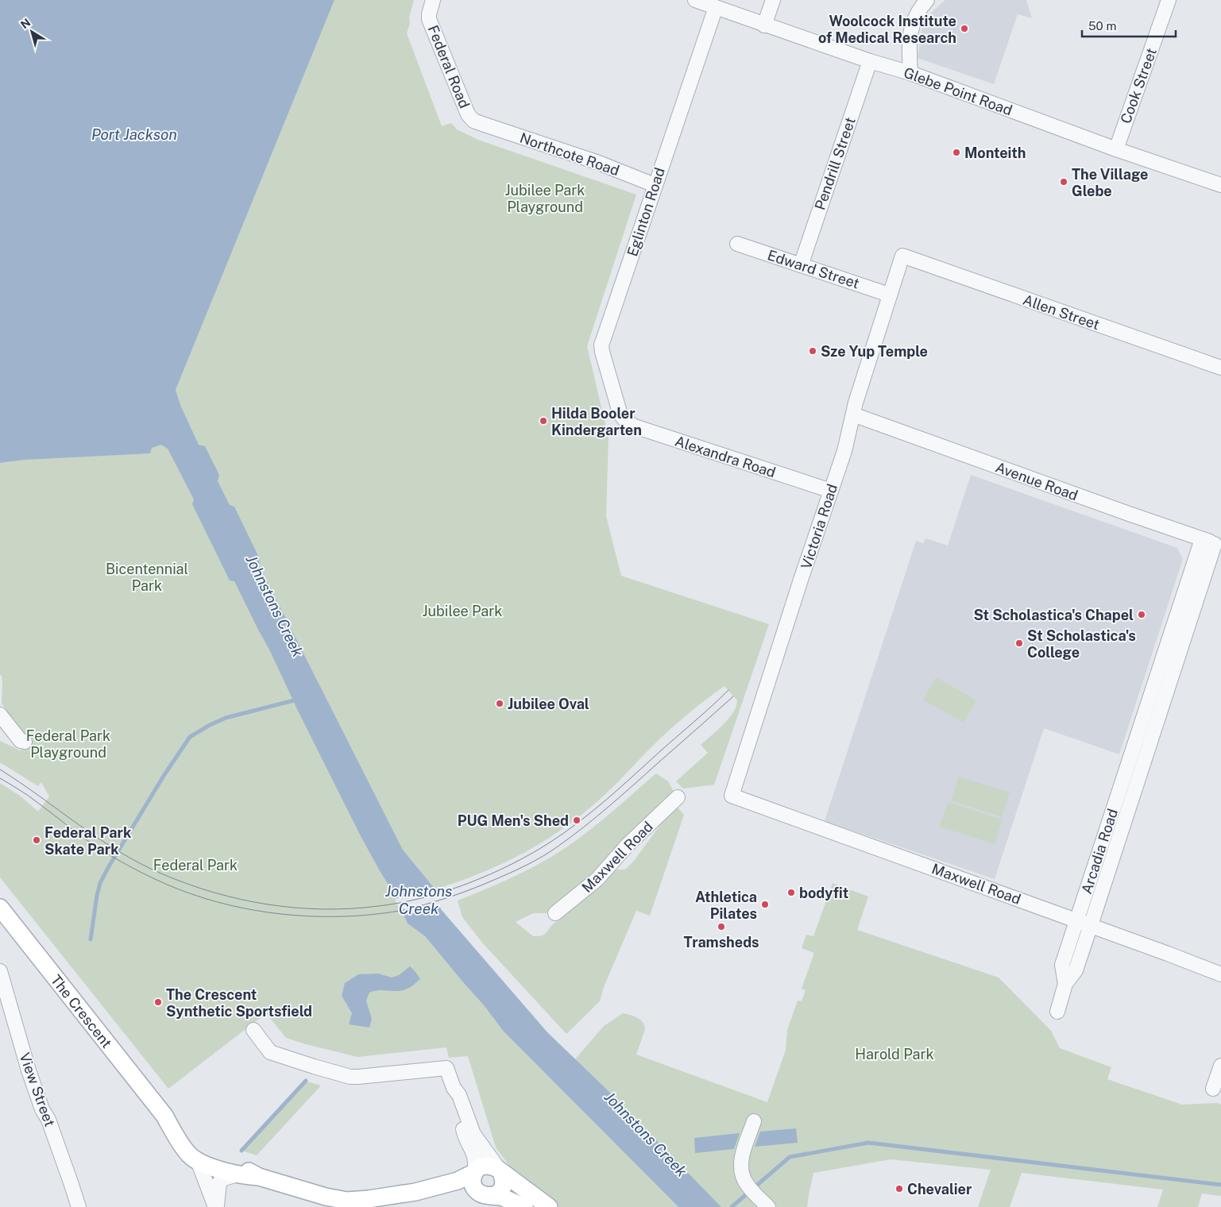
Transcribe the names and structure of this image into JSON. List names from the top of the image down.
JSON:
{
  "streets": {
    "main road": ["The Crescent"],
    "street": [
      "Federal Road",
      "Cook Street",
      "Glebe Point Road",
      "Northcote Road",
      "Pendrill Street",
      "Eglinton Road",
      "Edward Street",
      "Allen Street",
      "Alexandra Road",
      "Avenue Road",
      "Victoria Road",
      "Arcadia Road",
      "Maxwell Road",
      "View Street"
    ]
  },
  "crossings": [
    ["Federal Road", "Northcote Road"],
    ["Cook Street", "Glebe Point Road"],
    ["Glebe Point Road", "Pendrill Street"],
    ["Glebe Point Road", "Eglinton Road"],
    ["Northcote Road", "Eglinton Road"],
    ["Pendrill Street", "Edward Street"],
    ["Eglinton Road", "Alexandra Road"],
    ["Edward Street", "Victoria Road"],
    ["Allen Street", "Victoria Road"],
    ["Alexandra Road", "Victoria Road"],
    ["Avenue Road", "Victoria Road"],
    ["Avenue Road", "Arcadia Road"],
    ["Victoria Road", "Maxwell Road"],
    ["Arcadia Road", "Maxwell Road"]
  ],
  "water": ["Port Jackson", "Johnstons Creek"],
  "parks": [
    "Jubilee Park Playground",
    "Bicentennial Park",
    "Jubilee Park",
    "Federal Park Playground",
    "Federal Park",
    "Harold Park"
  ],
  "places": [
    "Woolcock Institute of Medical Research",
    "Monteith",
    "The Village Glebe",
    "Sze Yup Temple",
    "Hilda Booler Kindergarten",
    "St Scholastica's Chapel",
    "St Scholastica's College",
    "Jubilee Oval",
    "PUG Men's Shed",
    "Federal Park Skate Park",
    "bodyfit",
    "Athletica Pilates",
    "Tramsheds",
    "The Crescent Synthetic Sportsfield",
    "Chevalier"
  ],
  "scale_bar": "50 m",
  "north": "top left"
}
